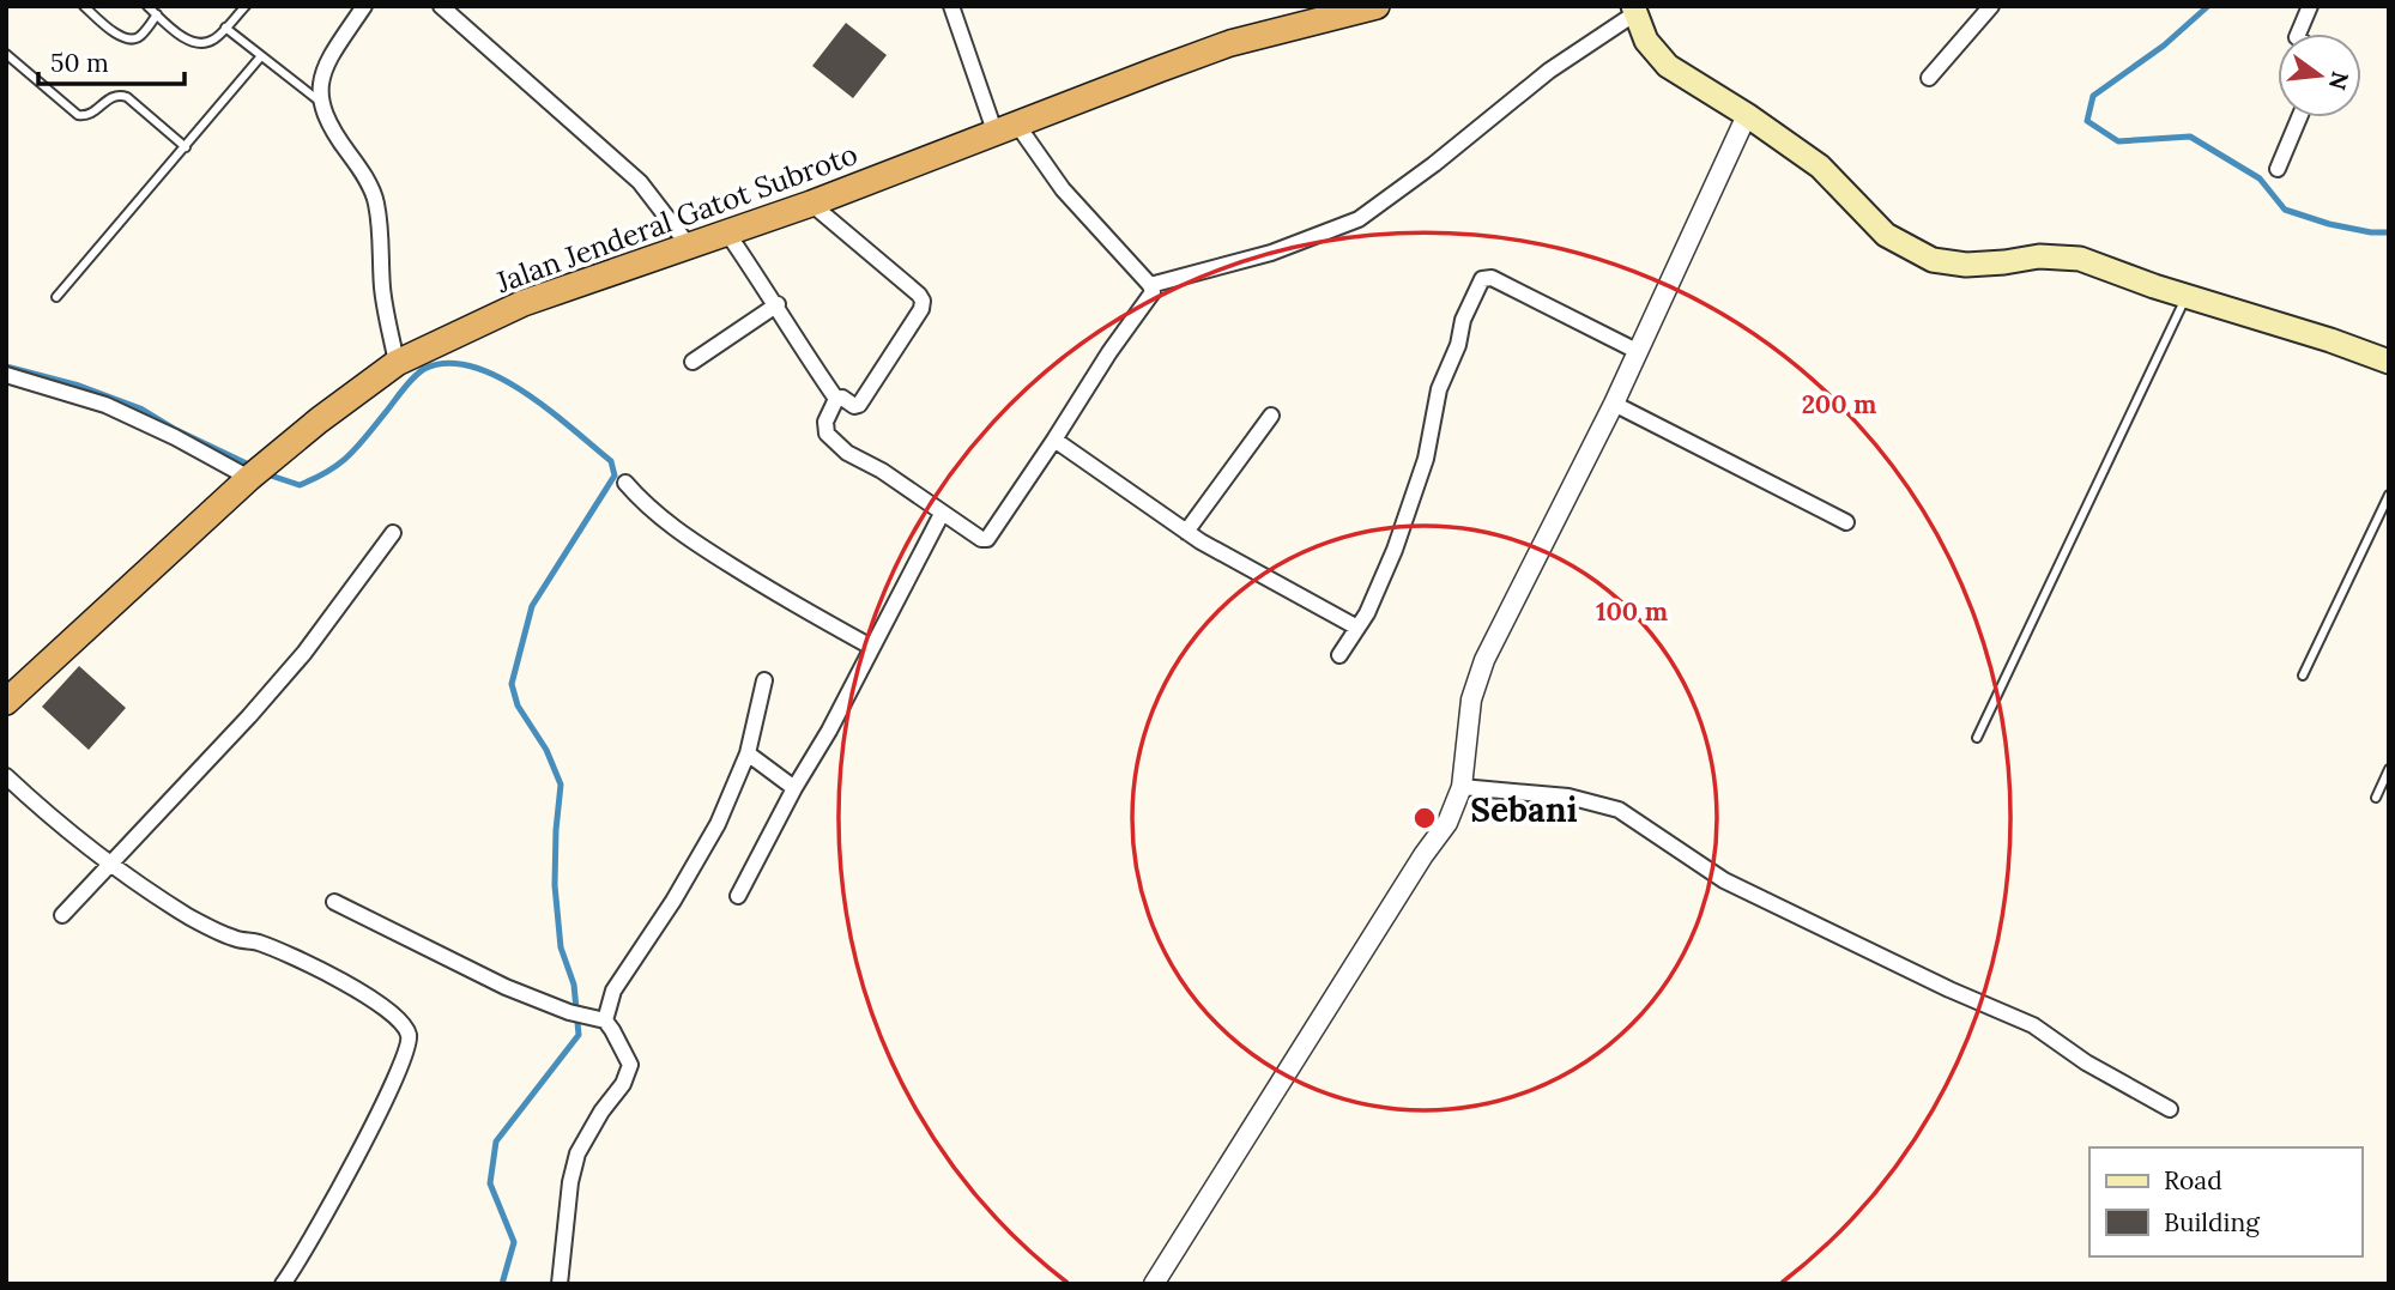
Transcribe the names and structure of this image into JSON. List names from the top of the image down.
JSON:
{
  "streets": {
    "highway": ["Jalan Jenderal Gatot Subroto"]
  },
  "districts": ["Sebani"],
  "legend": ["Road", "Building"],
  "scale_bar": "50 m",
  "north": "right",
  "rings": ["200 m", "100 m"]
}
